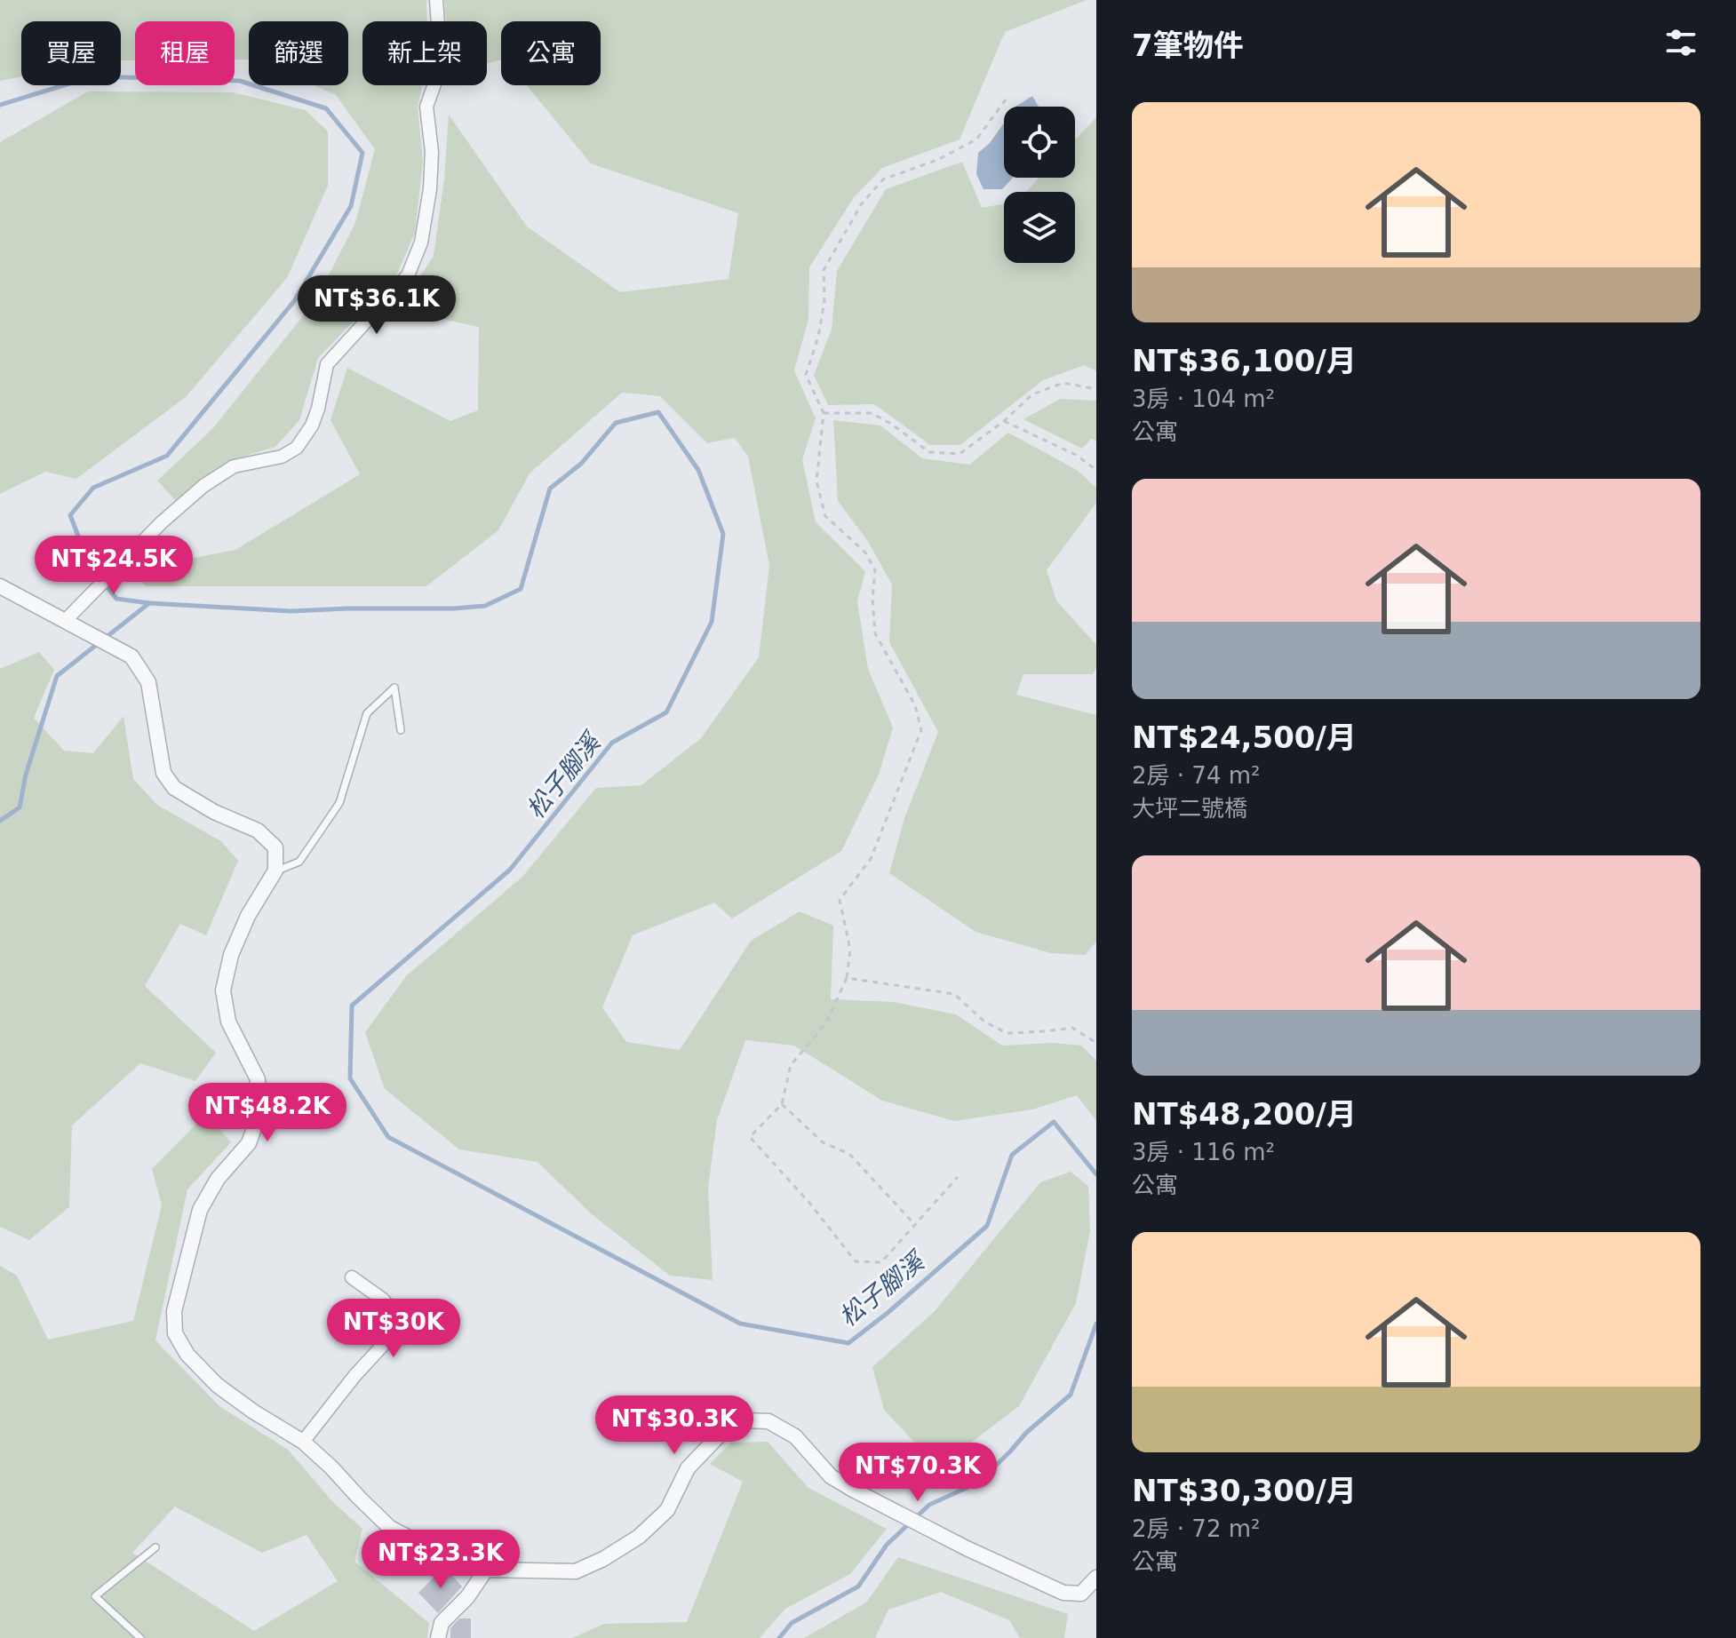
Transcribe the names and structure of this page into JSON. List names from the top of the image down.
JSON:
{
  "water": ["松子腳溪"],
  "page": {
    "heading": "7筆物件",
    "chip": [
      "買屋",
      "租屋",
      "篩選",
      "新上架",
      "公寓"
    ],
    "list": [
      {
        "name": "NT$36,100/月",
        "note": "3房 · 104 m² · 公寓"
      },
      {
        "name": "NT$24,500/月",
        "note": "2房 · 74 m² · 大坪二號橋"
      },
      {
        "name": "NT$48,200/月",
        "note": "3房 · 116 m² · 公寓"
      },
      {
        "name": "NT$30,300/月",
        "note": "2房 · 72 m² · 公寓"
      }
    ],
    "price": [
      "NT$36.1K",
      "NT$24.5K",
      "NT$48.2K",
      "NT$30K",
      "NT$30.3K",
      "NT$70.3K",
      "NT$23.3K"
    ]
  }
}
